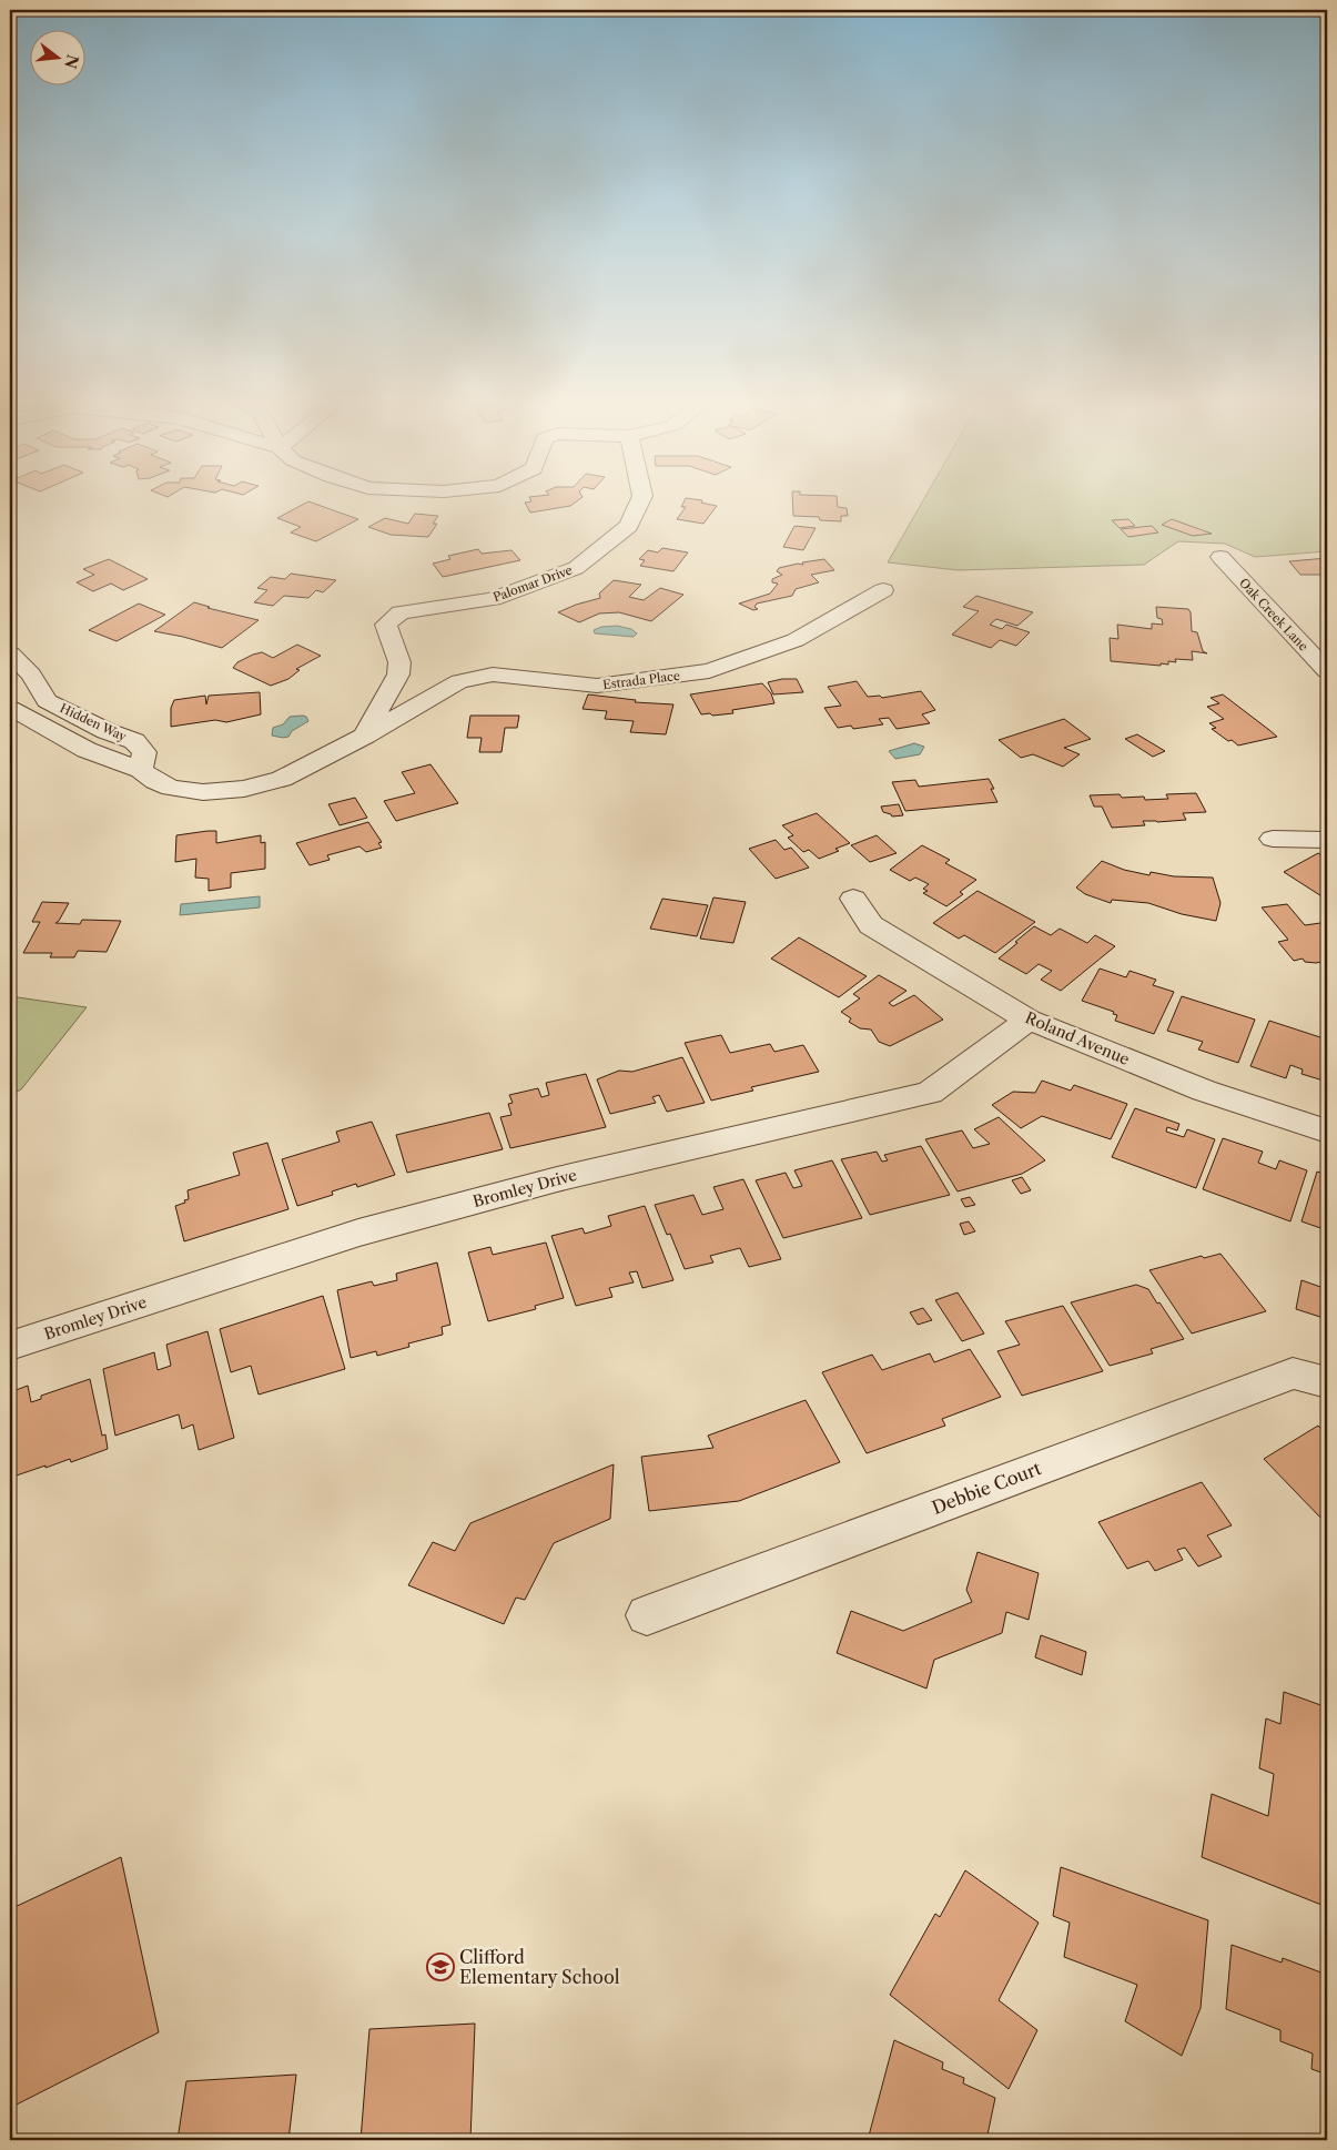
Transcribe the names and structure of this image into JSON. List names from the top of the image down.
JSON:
{
  "streets": {
    "street": [
      "Palomar Drive",
      "Oak Creek Lane",
      "Estrada Place",
      "Hidden Way",
      "Roland Avenue",
      "Bromley Drive",
      "Debbie Court"
    ]
  },
  "crossings": [
    ["Palomar Drive", "Estrada Place"],
    ["Roland Avenue", "Bromley Drive"]
  ],
  "places": {
    "school or university": ["Clifford Elementary School"]
  },
  "north": "right"
}
